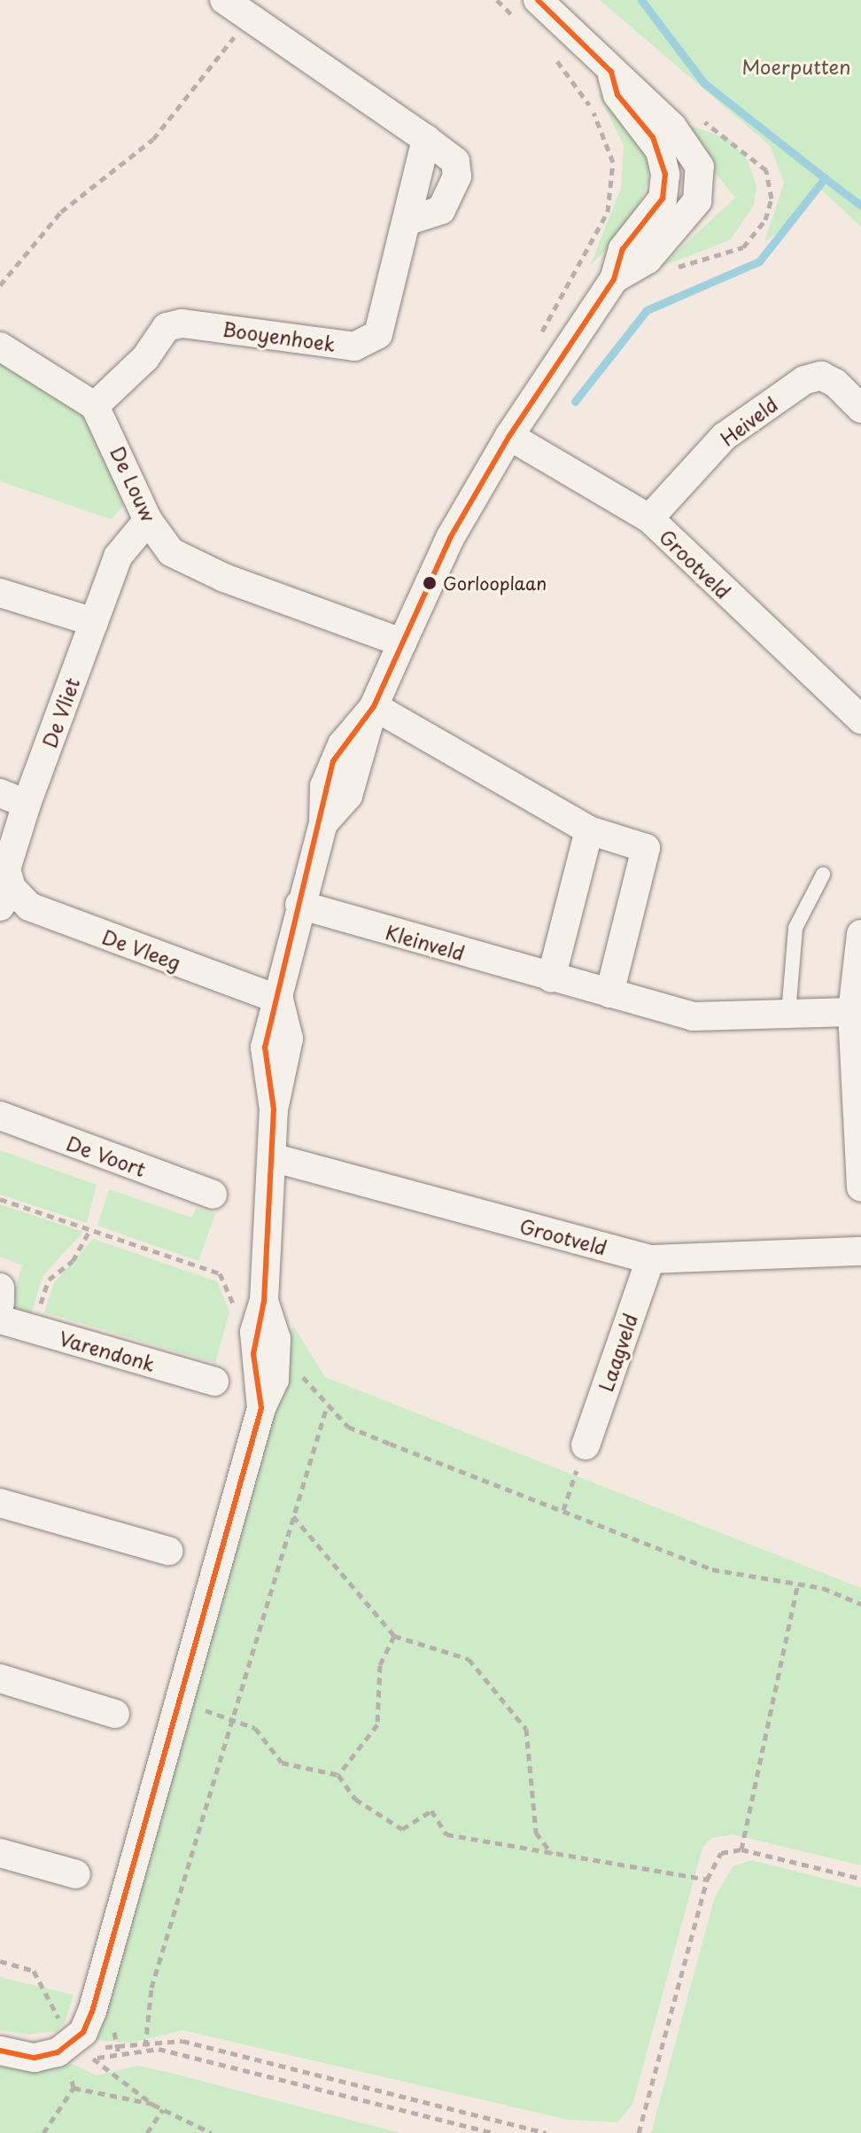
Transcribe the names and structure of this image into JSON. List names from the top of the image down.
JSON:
{
  "streets": {
    "street": [
      "Booyenhoek",
      "Heiveld",
      "De Louw",
      "Grootveld",
      "De Vliet",
      "Kleinveld",
      "De Vleeg",
      "De Voort",
      "Varendonk",
      "Laagveld"
    ]
  },
  "crossings": [
    ["Booyenhoek", "De Louw"],
    ["Heiveld", "Grootveld"],
    ["De Louw", "De Vliet"],
    ["Grootveld", "Laagveld"],
    ["De Vliet", "De Vleeg"]
  ],
  "parks": ["Moerputten"],
  "places": ["Gorlooplaan"]
}
